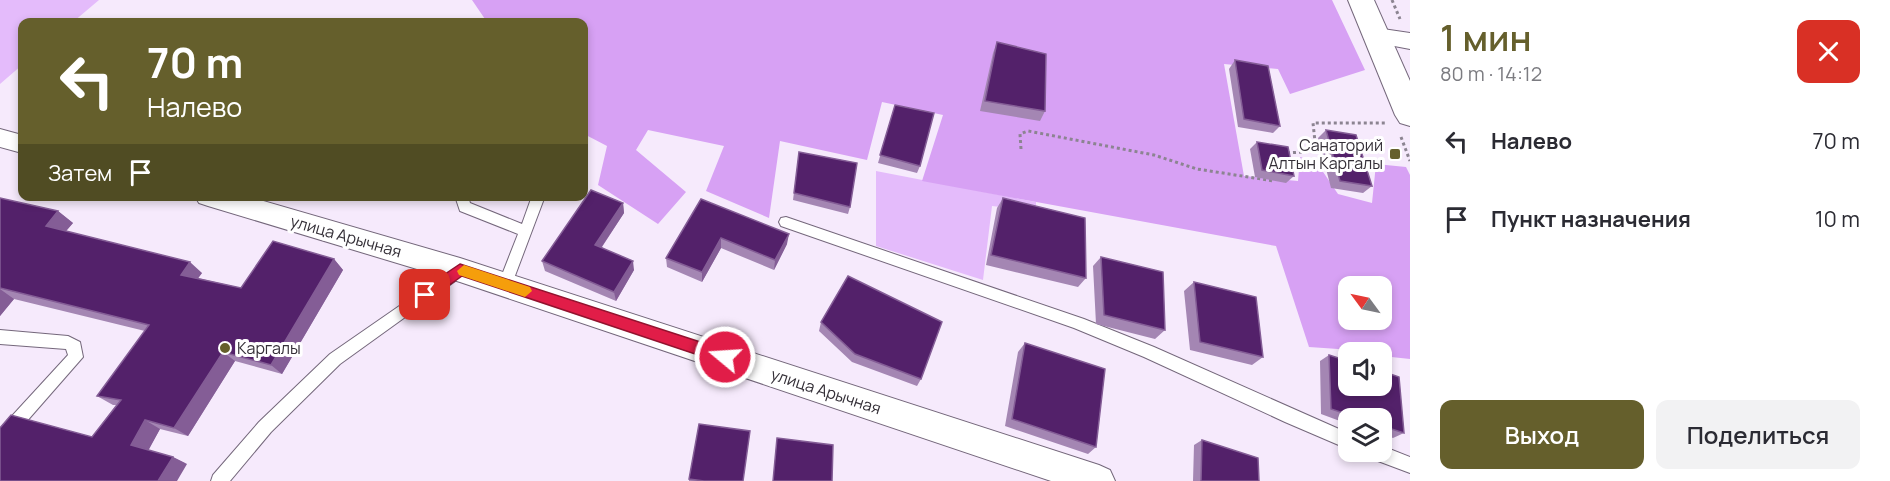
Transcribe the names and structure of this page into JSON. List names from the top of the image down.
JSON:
{
  "streets": {
    "street": ["улица Арычная"]
  },
  "places": {
    "transit": ["Санаторий Алтын Каргалы"],
    "other": ["Каргалы"]
  },
  "north": "top left",
  "page": {
    "heading": ["1 мин", "80 m · 14:12"],
    "turn": ["70 m", "Налево"],
    "list": [
      {
        "name": "Налево",
        "value": "70 m"
      },
      {
        "name": "Пункт назначения",
        "value": "10 m"
      }
    ],
    "then": "Затем",
    "buttons": ["Выход", "Поделиться"]
  }
}
